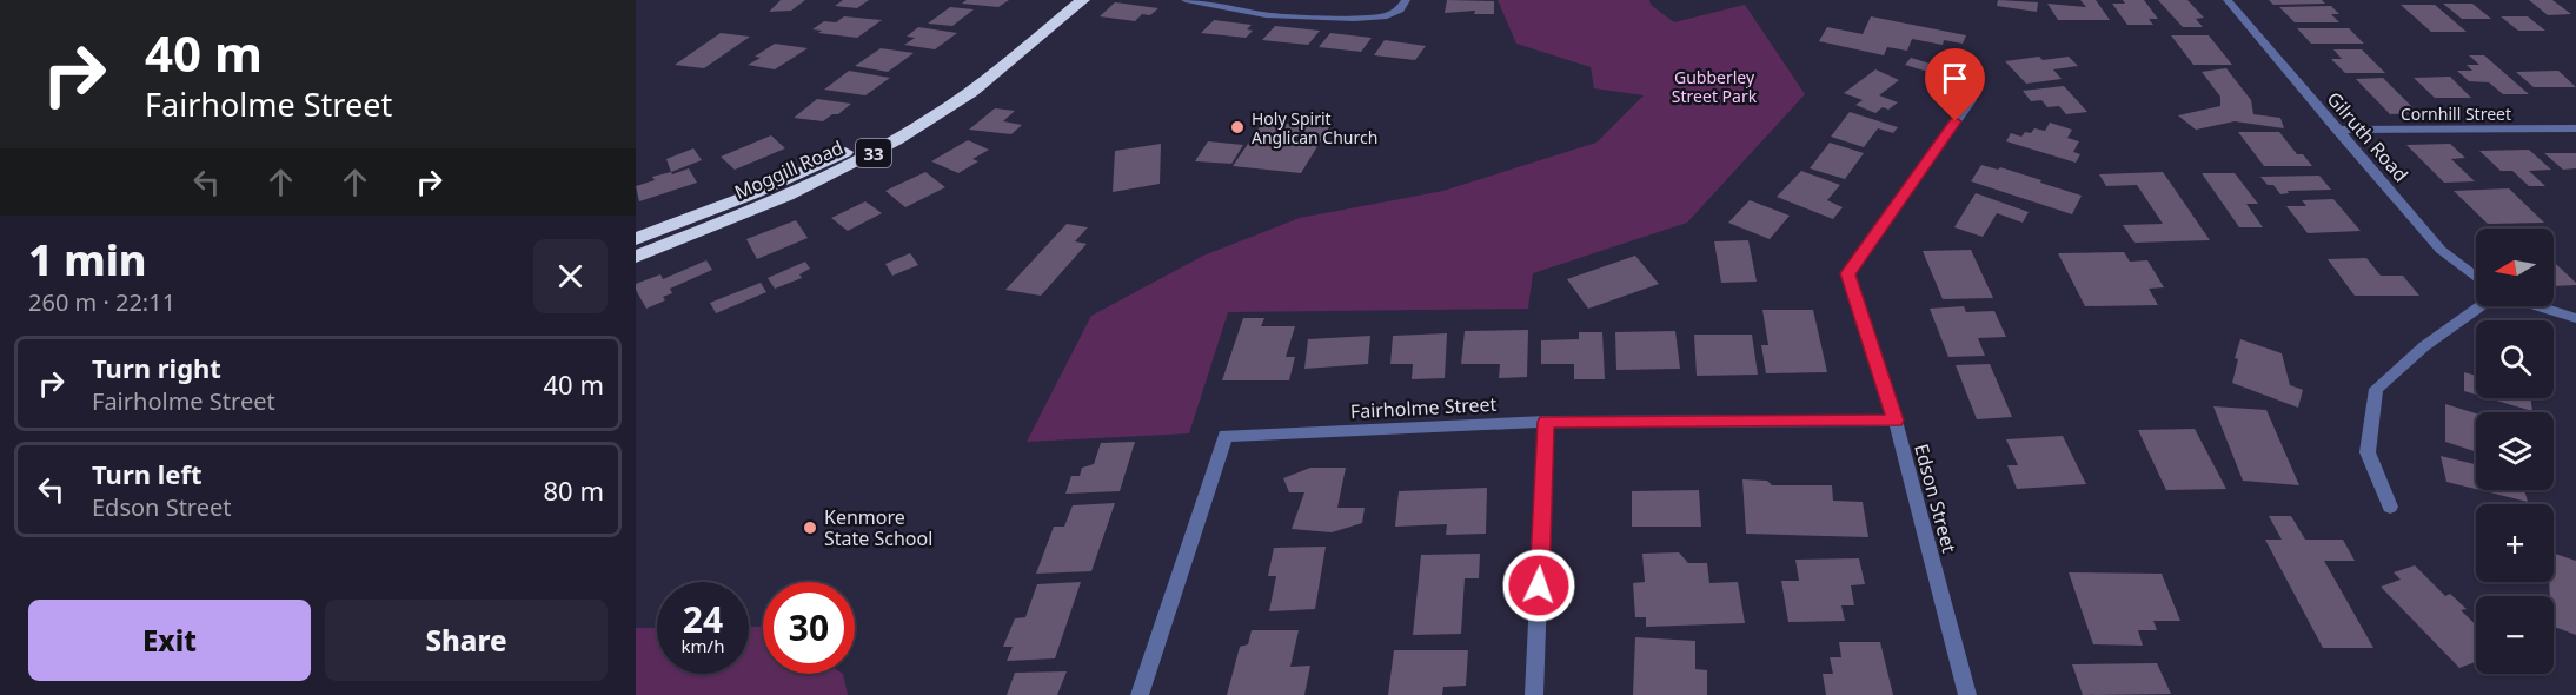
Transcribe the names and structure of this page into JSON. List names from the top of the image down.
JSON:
{
  "streets": {
    "highway": ["33", "Moggill Road"],
    "street": [
      "Cornhill Street",
      "Gilruth Road",
      "Fairholme Street",
      "Edson Street"
    ]
  },
  "crossings": [
    ["Cornhill Street", "Gilruth Road"],
    ["Fairholme Street", "Edson Street"]
  ],
  "parks": ["Gubberley Street Park"],
  "places": ["Holy Spirit Anglican Church", "Kenmore State School"],
  "north": "left",
  "page": {
    "turn": ["40 m", "Fairholme Street"],
    "heading": ["1 min", "260 m · 22:11"],
    "map_buttons": ["+", "−"],
    "list": [
      {
        "name": "Turn right",
        "note": "Fairholme Street",
        "value": "40 m"
      },
      {
        "name": "Turn left",
        "note": "Edson Street",
        "value": "80 m"
      }
    ],
    "speed": "24 km/h",
    "limit": "30",
    "buttons": ["Exit", "Share"]
  }
}
